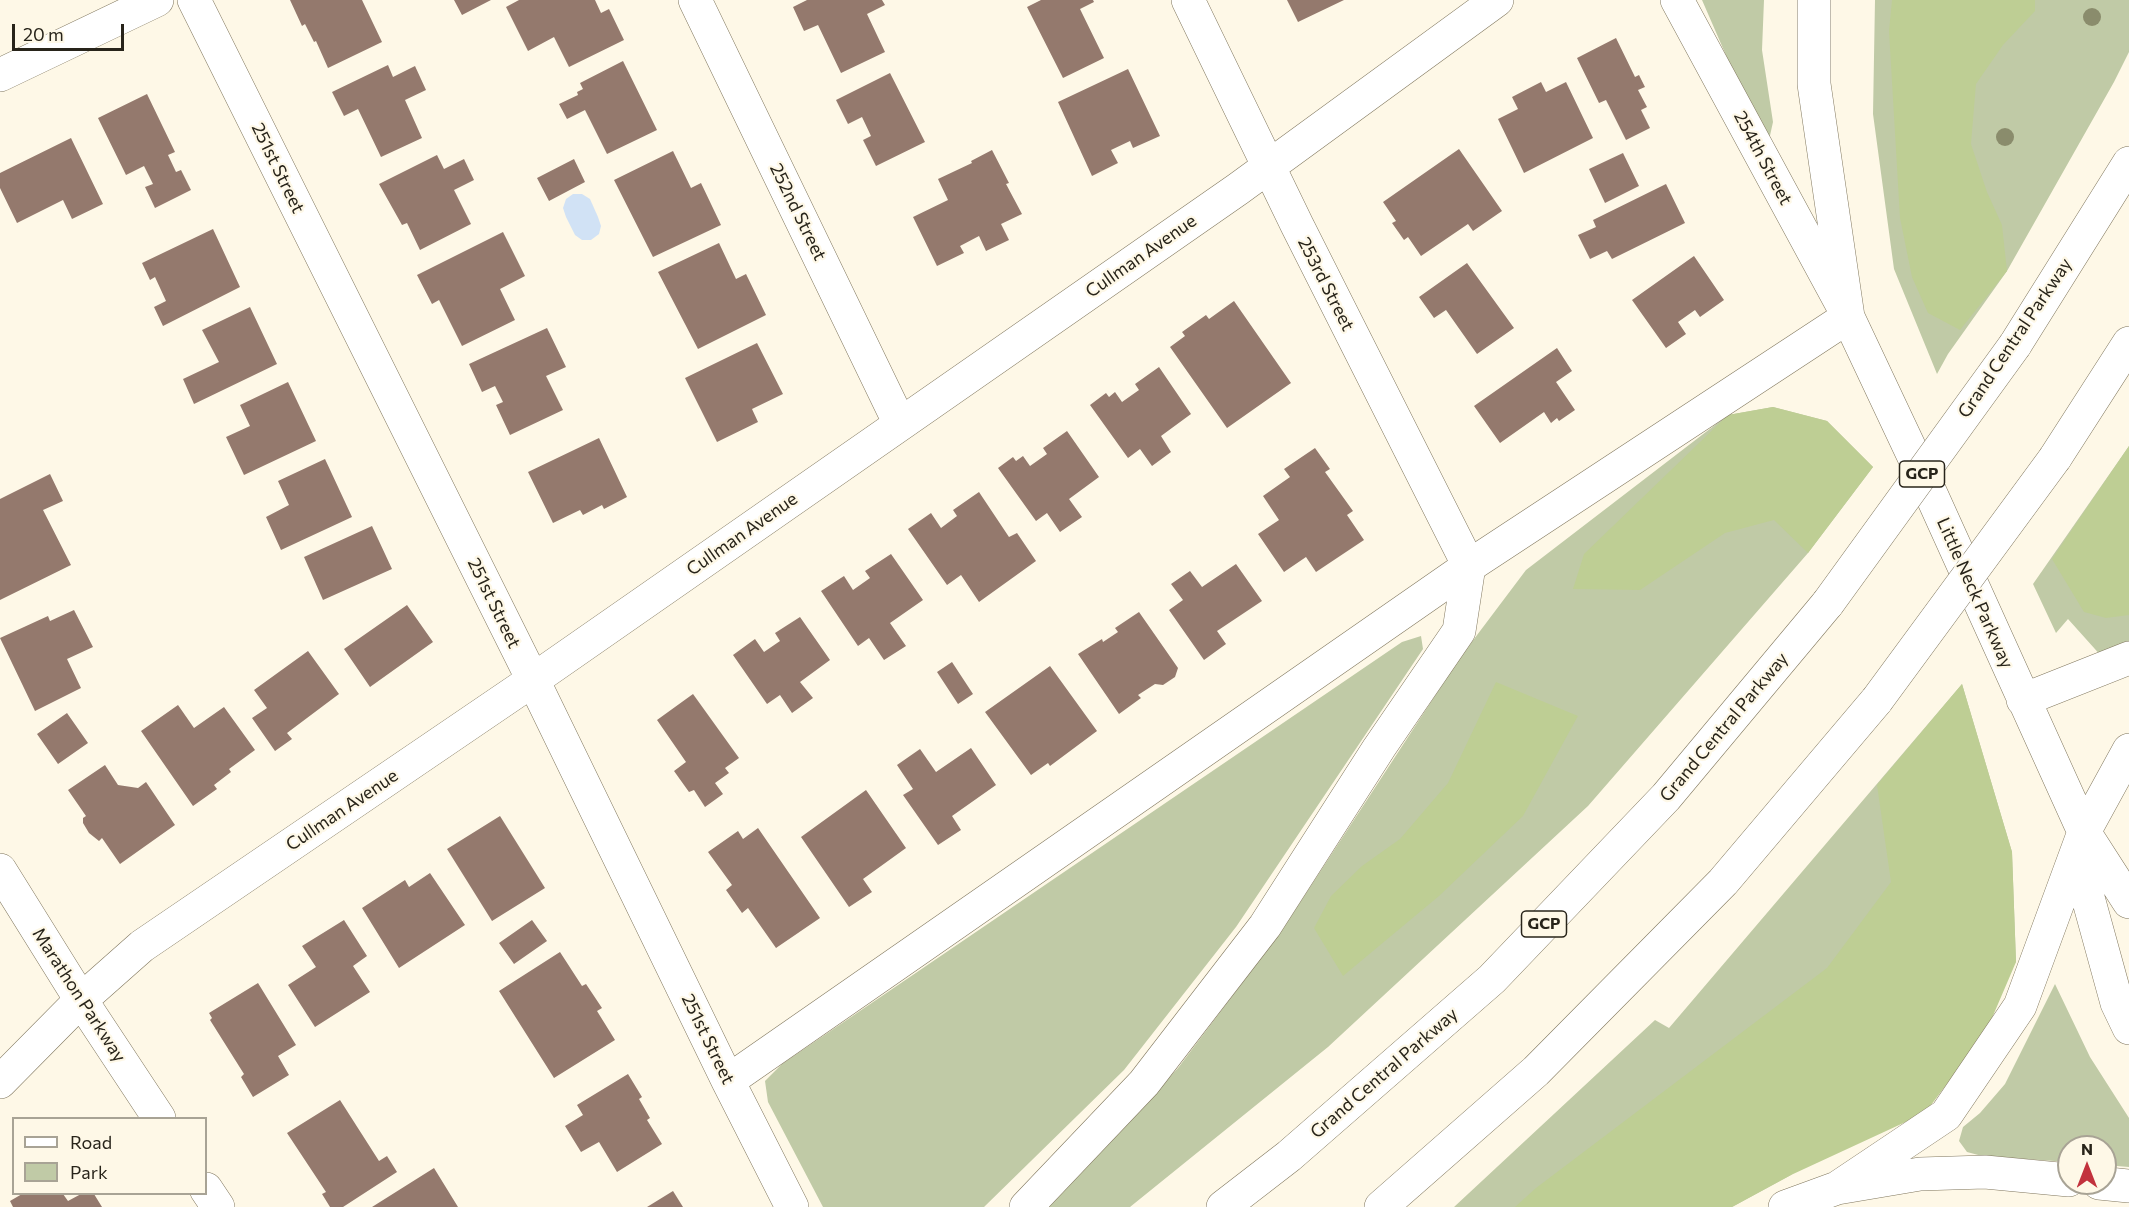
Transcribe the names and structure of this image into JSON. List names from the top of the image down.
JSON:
{
  "streets": {
    "main road": [
      "254th Street",
      "251st Street",
      "252nd Street",
      "Cullman Avenue",
      "253rd Street",
      "Grand Central Parkway",
      "GCP",
      "Little Neck Parkway",
      "Marathon Parkway"
    ]
  },
  "crossings": [
    ["254th Street", "Little Neck Parkway"],
    ["251st Street", "Cullman Avenue"],
    ["252nd Street", "Cullman Avenue"],
    ["Cullman Avenue", "253rd Street"],
    ["Cullman Avenue", "Marathon Parkway"]
  ],
  "legend": ["Road", "Park"],
  "scale_bar": "20 m",
  "north": "top"
}
